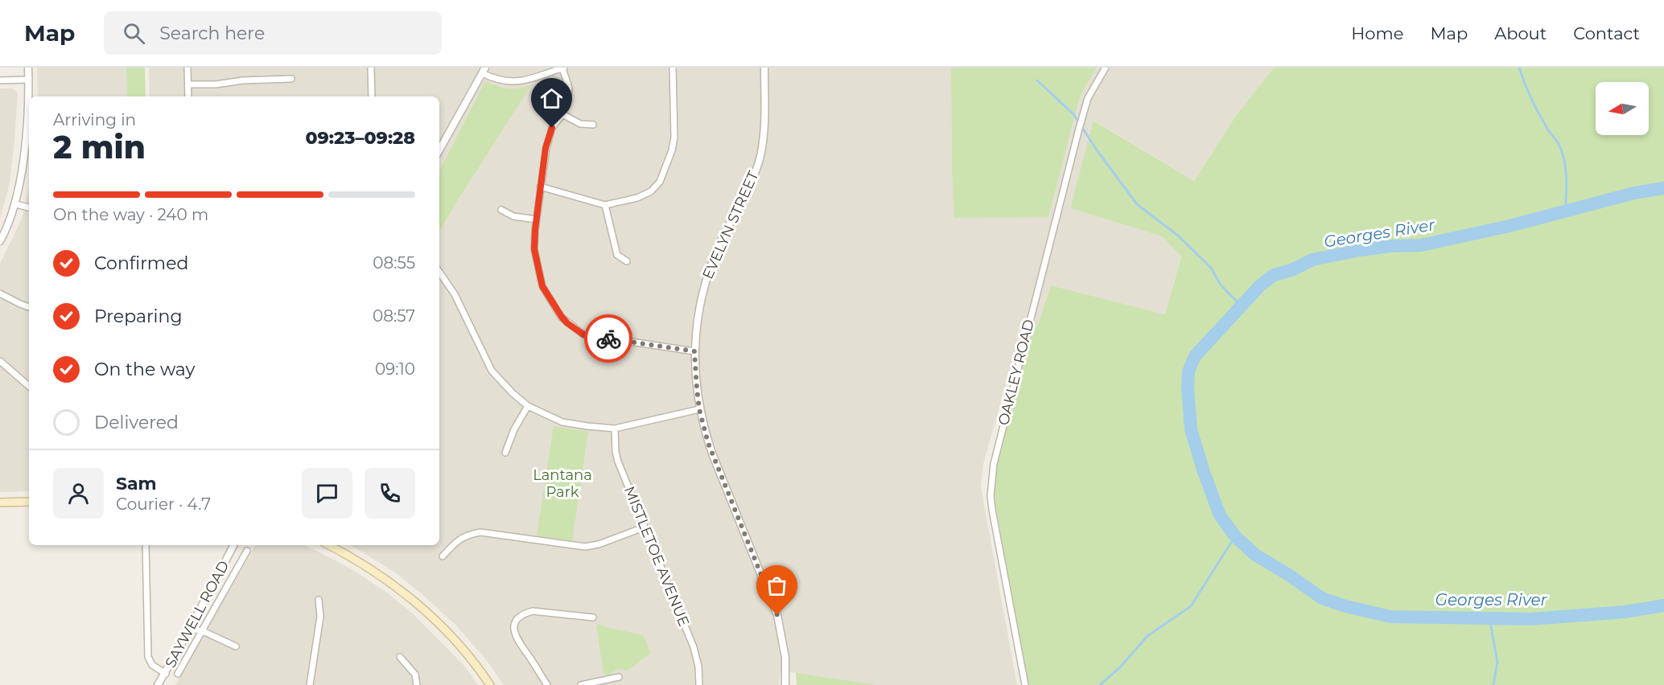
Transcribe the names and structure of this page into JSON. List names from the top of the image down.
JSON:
{
  "streets": {
    "street": [
      "EVELYN STREET",
      "OAKLEY ROAD",
      "MISTLETOE AVENUE",
      "SAYWELL ROAD"
    ]
  },
  "water": ["Georges River"],
  "parks": ["Lantana Park"],
  "north": "left",
  "page": {
    "header": "Map",
    "search": "Search here",
    "nav": [
      "Home",
      "Map",
      "About",
      "Contact"
    ],
    "heading": ["2 min", "Arriving in", "09:23–09:28"],
    "panel": ["Sam", "Courier · 4.7"],
    "bar": "On the way · 240 m",
    "list": [
      ["Confirmed", "08:55"],
      ["Preparing", "08:57"],
      ["On the way", "09:10"],
      "Delivered"
    ]
  }
}
